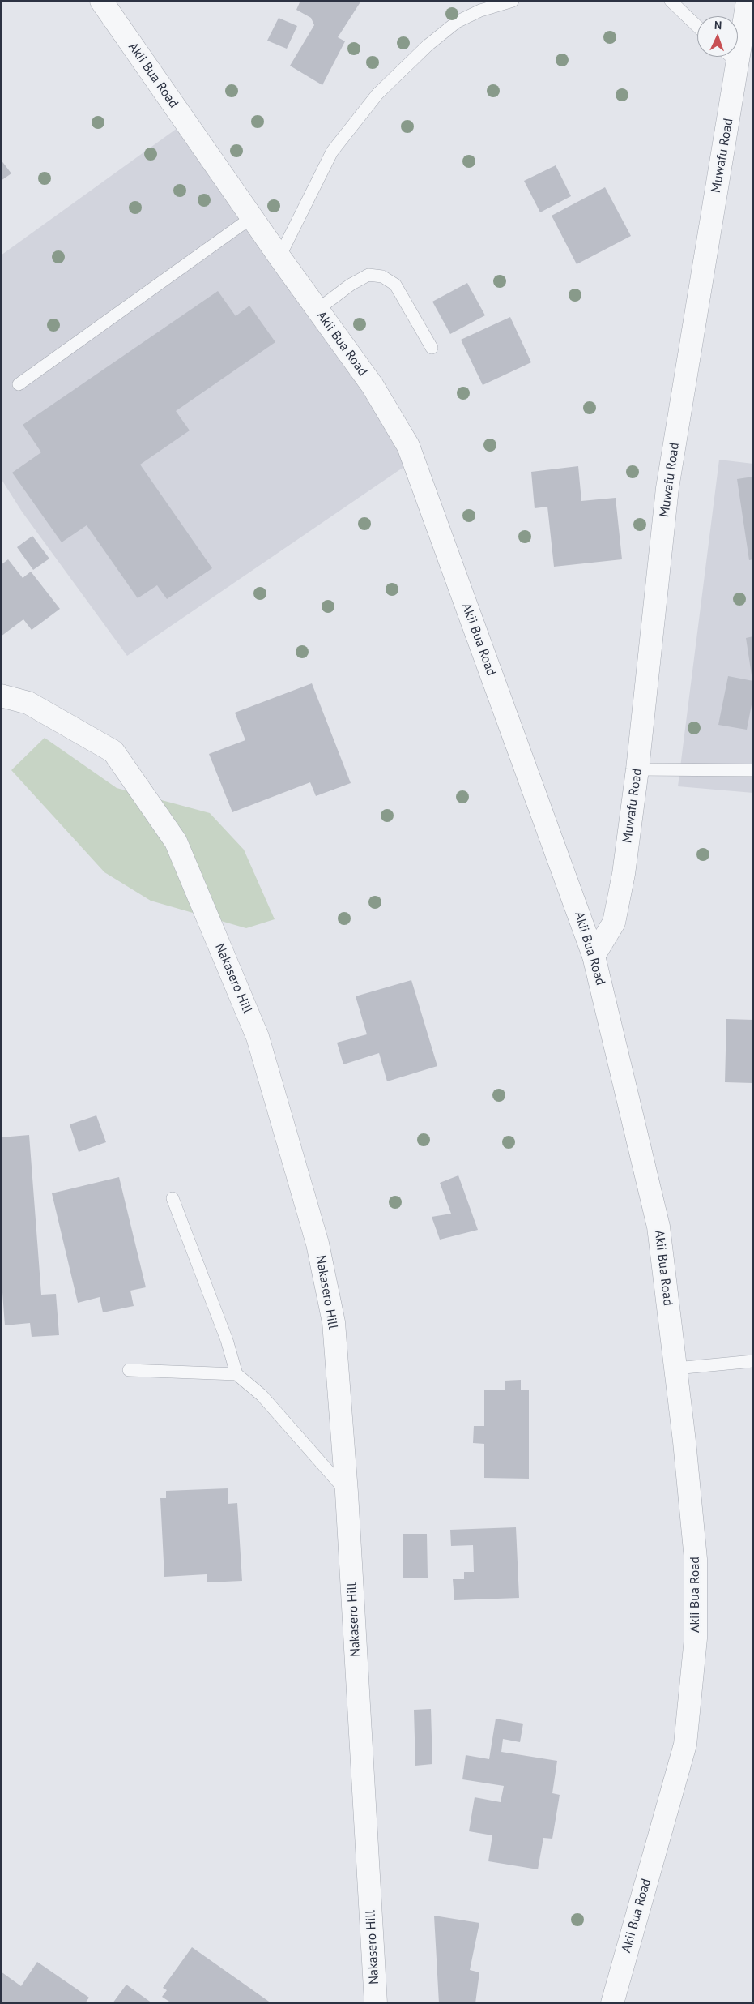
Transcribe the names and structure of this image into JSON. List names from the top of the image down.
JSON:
{
  "streets": {
    "street": ["Akii Bua Road", "Muwafu Road", "Nakasero Hill"]
  },
  "crossings": [
    ["Akii Bua Road", "Muwafu Road"]
  ],
  "north": "top"
}
